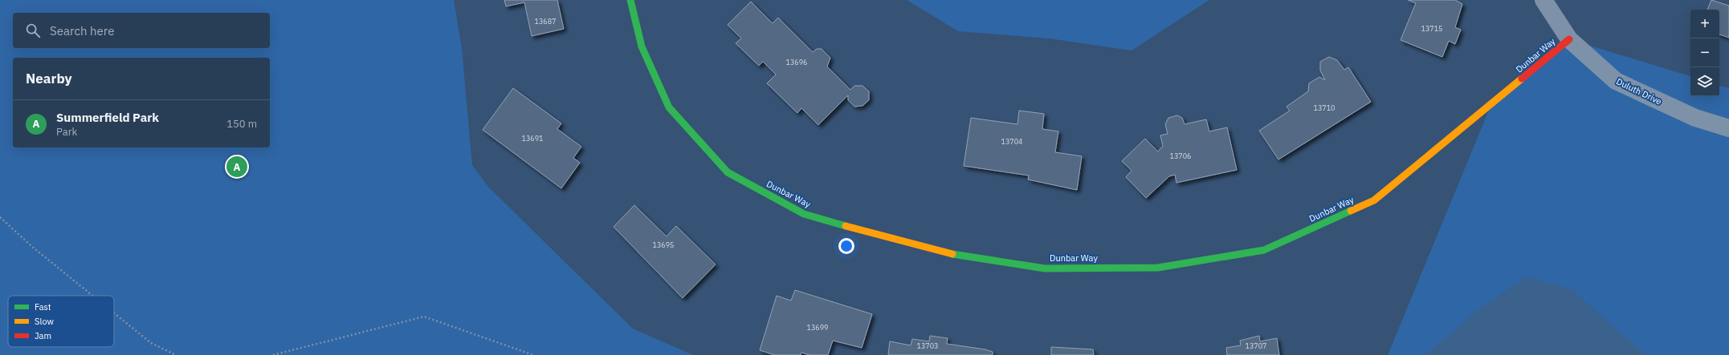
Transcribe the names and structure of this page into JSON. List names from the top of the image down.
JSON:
{
  "streets": {
    "street": ["Dunbar Way", "Duluth Drive"]
  },
  "crossings": [
    ["Dunbar Way", "Duluth Drive"]
  ],
  "house_numbers": [
    "13687",
    "13715",
    "13696",
    "13710",
    "13691",
    "13704",
    "13706",
    "13695",
    "13699",
    "13703",
    "13707"
  ],
  "legend": ["Fast", "Slow", "Jam"],
  "page": {
    "map_buttons": ["+", "−"],
    "search": "Search here",
    "heading": "Nearby",
    "list": [
      {
        "mark": "A",
        "name": "Summerfield Park",
        "note": "Park",
        "value": "150 m"
      }
    ],
    "pins": "A"
  }
}
